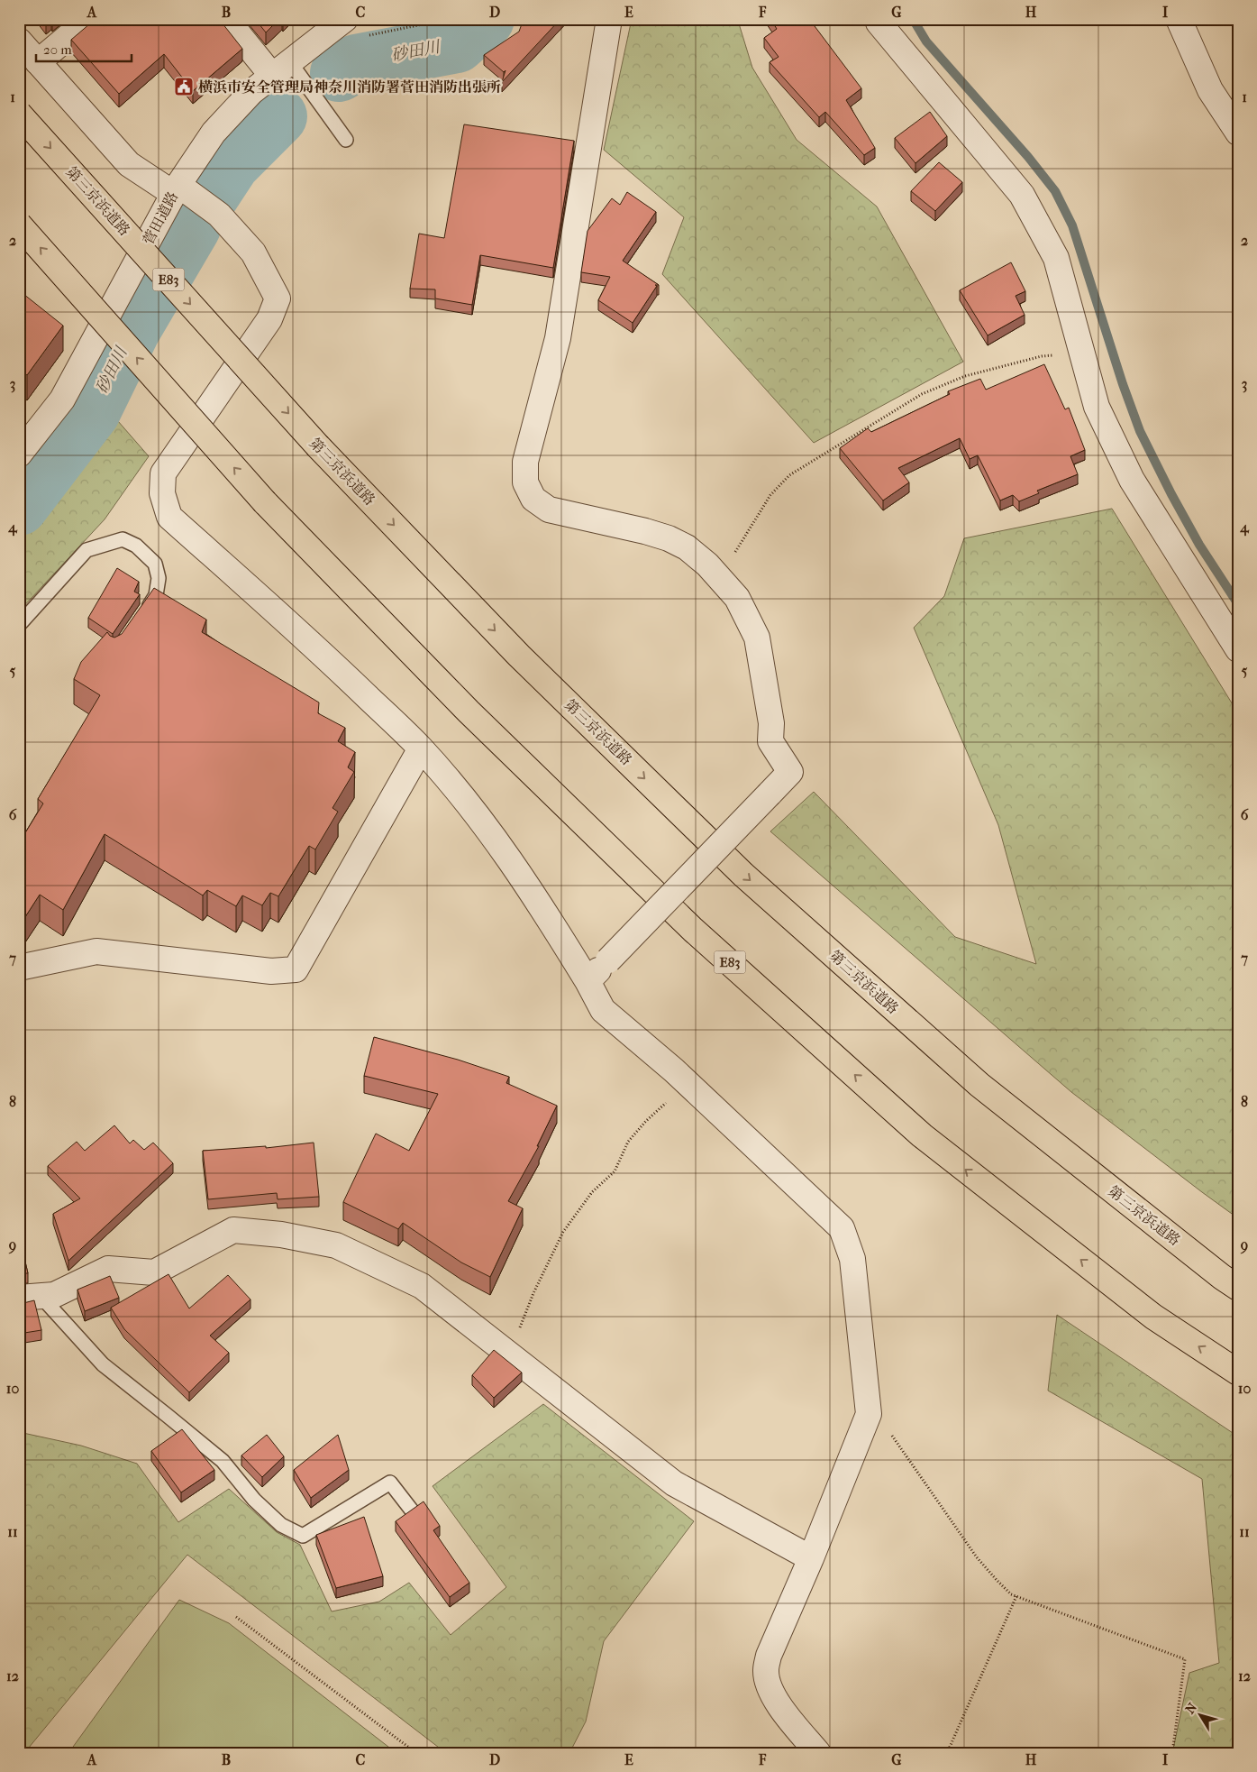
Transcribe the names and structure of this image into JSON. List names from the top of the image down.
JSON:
{
  "streets": {
    "highway": ["第三京浜道路", "E83"],
    "street": ["菅田道路"]
  },
  "water": ["砂田川"],
  "places": {
    "public building": ["横浜市安全管理局神奈川消防署菅田消防出張所"]
  },
  "scale_bar": "20 m",
  "north": "top left",
  "grid": {
    "columns": [
      "A",
      "B",
      "C",
      "D",
      "E",
      "F",
      "G",
      "H",
      "I"
    ],
    "rows": [
      "1",
      "2",
      "3",
      "4",
      "5",
      "6",
      "7",
      "8",
      "9",
      "10",
      "11",
      "12"
    ]
  }
}
